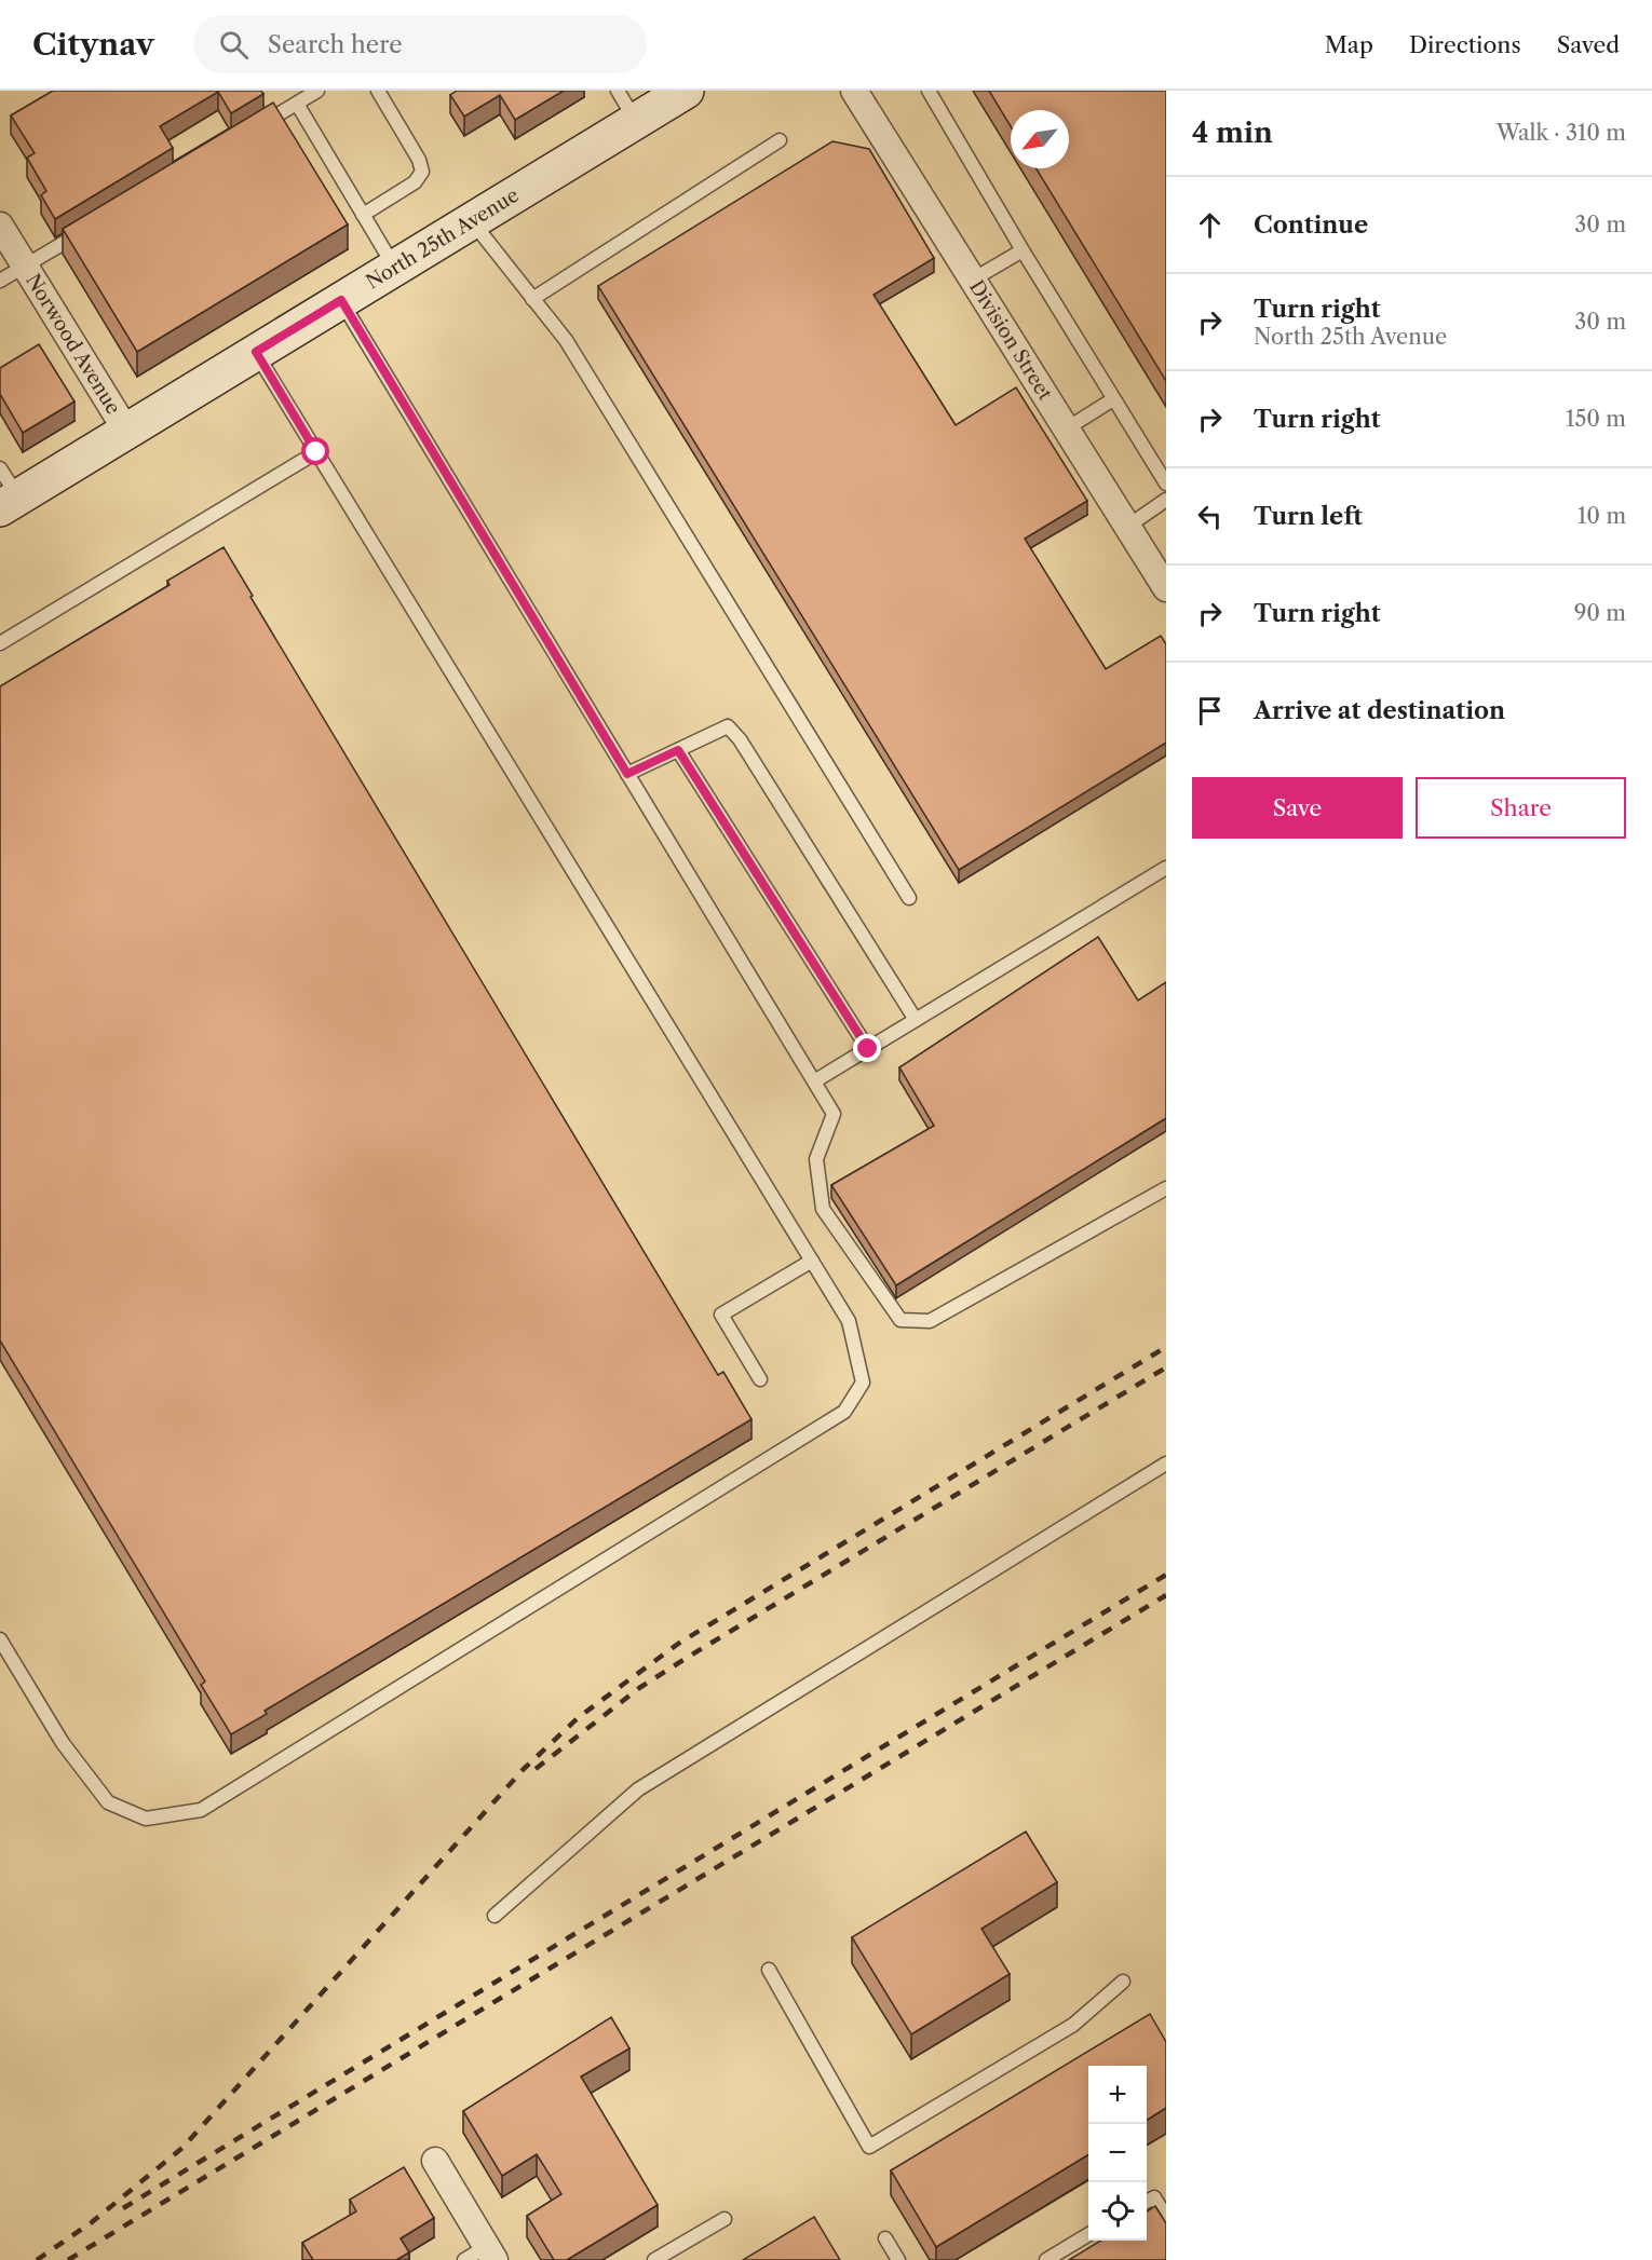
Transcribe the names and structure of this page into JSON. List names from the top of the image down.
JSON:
{
  "streets": {
    "main road": ["North 25th Avenue"],
    "street": ["Division Street", "Norwood Avenue"]
  },
  "crossings": [
    ["North 25th Avenue", "Norwood Avenue"]
  ],
  "north": "bottom left",
  "page": {
    "header": "Citynav",
    "search": "Search here",
    "nav": ["Map", "Directions", "Saved"],
    "heading": ["4 min", "Walk · 310 m"],
    "list": [
      ["Continue", "30 m"],
      ["Turn right", "North 25th Avenue", "30 m"],
      ["Turn right", "150 m"],
      ["Turn left", "10 m"],
      ["Turn right", "90 m"],
      "Arrive at destination"
    ],
    "buttons": ["Save", "Share"],
    "map_buttons": ["+", "−"]
  }
}
